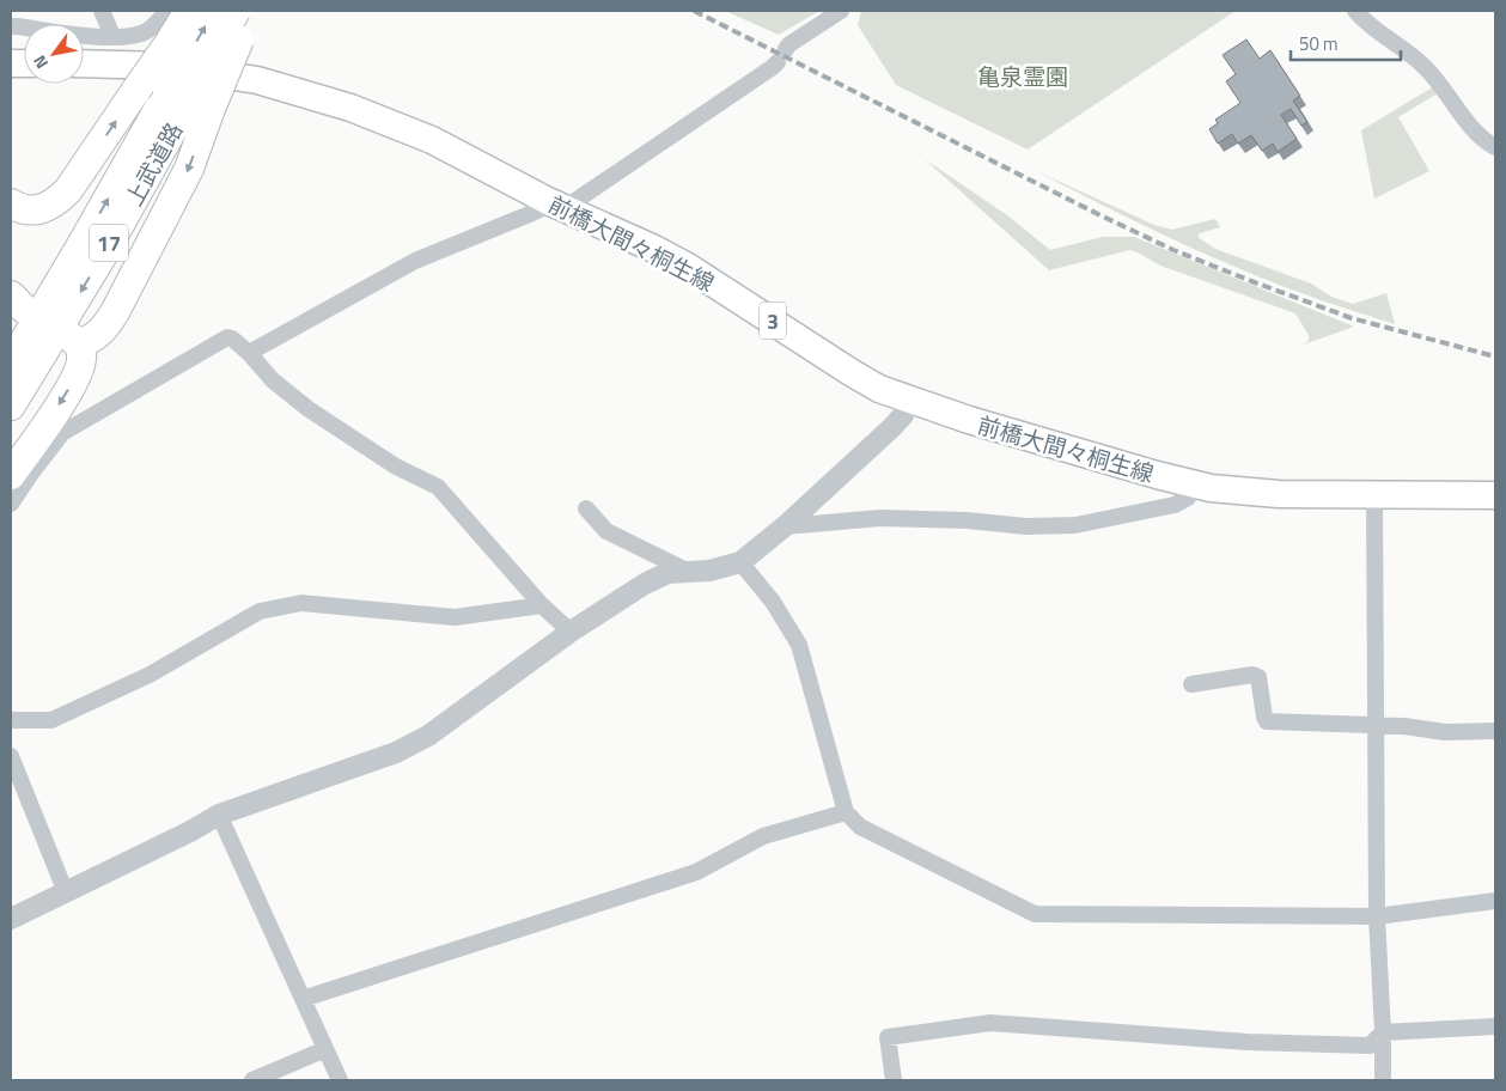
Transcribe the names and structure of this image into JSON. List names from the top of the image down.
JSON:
{
  "streets": {
    "highway": ["上武道路", "17"],
    "main road": ["前橋大間々桐生線", "3"]
  },
  "parks": ["亀泉霊園"],
  "scale_bar": "50 m",
  "north": "bottom left"
}
